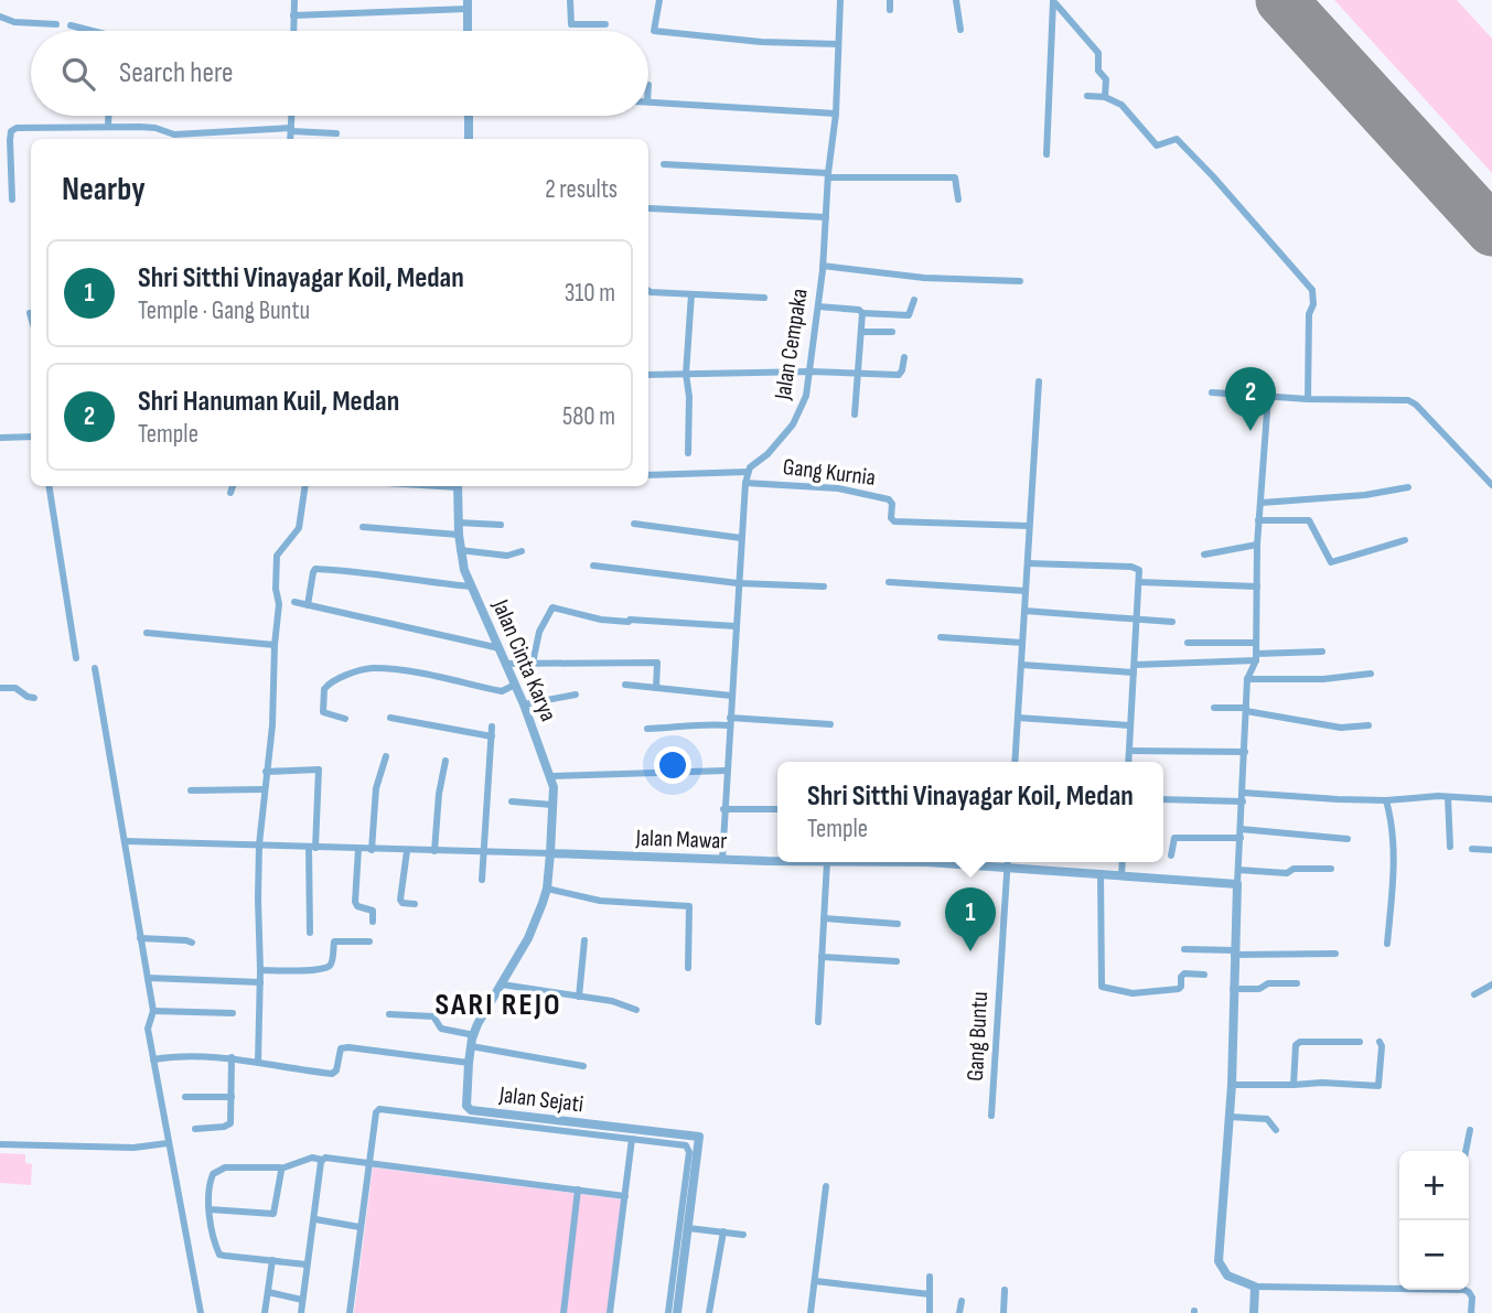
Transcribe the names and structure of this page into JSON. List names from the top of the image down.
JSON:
{
  "streets": {
    "street": [
      "Jalan Cempaka",
      "Gang Kurnia",
      "Jalan Cinta Karya",
      "Jalan Mawar",
      "Gang Buntu",
      "Jalan Sejati"
    ]
  },
  "crossings": [
    ["Jalan Cinta Karya", "Jalan Mawar"],
    ["Jalan Cinta Karya", "Jalan Sejati"],
    ["Jalan Mawar", "Jalan Sejati"]
  ],
  "districts": ["SARI REJO"],
  "page": {
    "search": "Search here",
    "heading": ["Nearby", "2 results"],
    "list": [
      {
        "mark": "1",
        "name": "Shri Sitthi Vinayagar Koil, Medan",
        "note": "Temple · Gang Buntu",
        "value": "310 m"
      },
      {
        "mark": "2",
        "name": "Shri Hanuman Kuil, Medan",
        "note": "Temple",
        "value": "580 m"
      }
    ],
    "pins": ["2", "1"],
    "popup": ["Shri Sitthi Vinayagar Koil, Medan", "Temple"],
    "map_buttons": ["+", "−"]
  }
}
